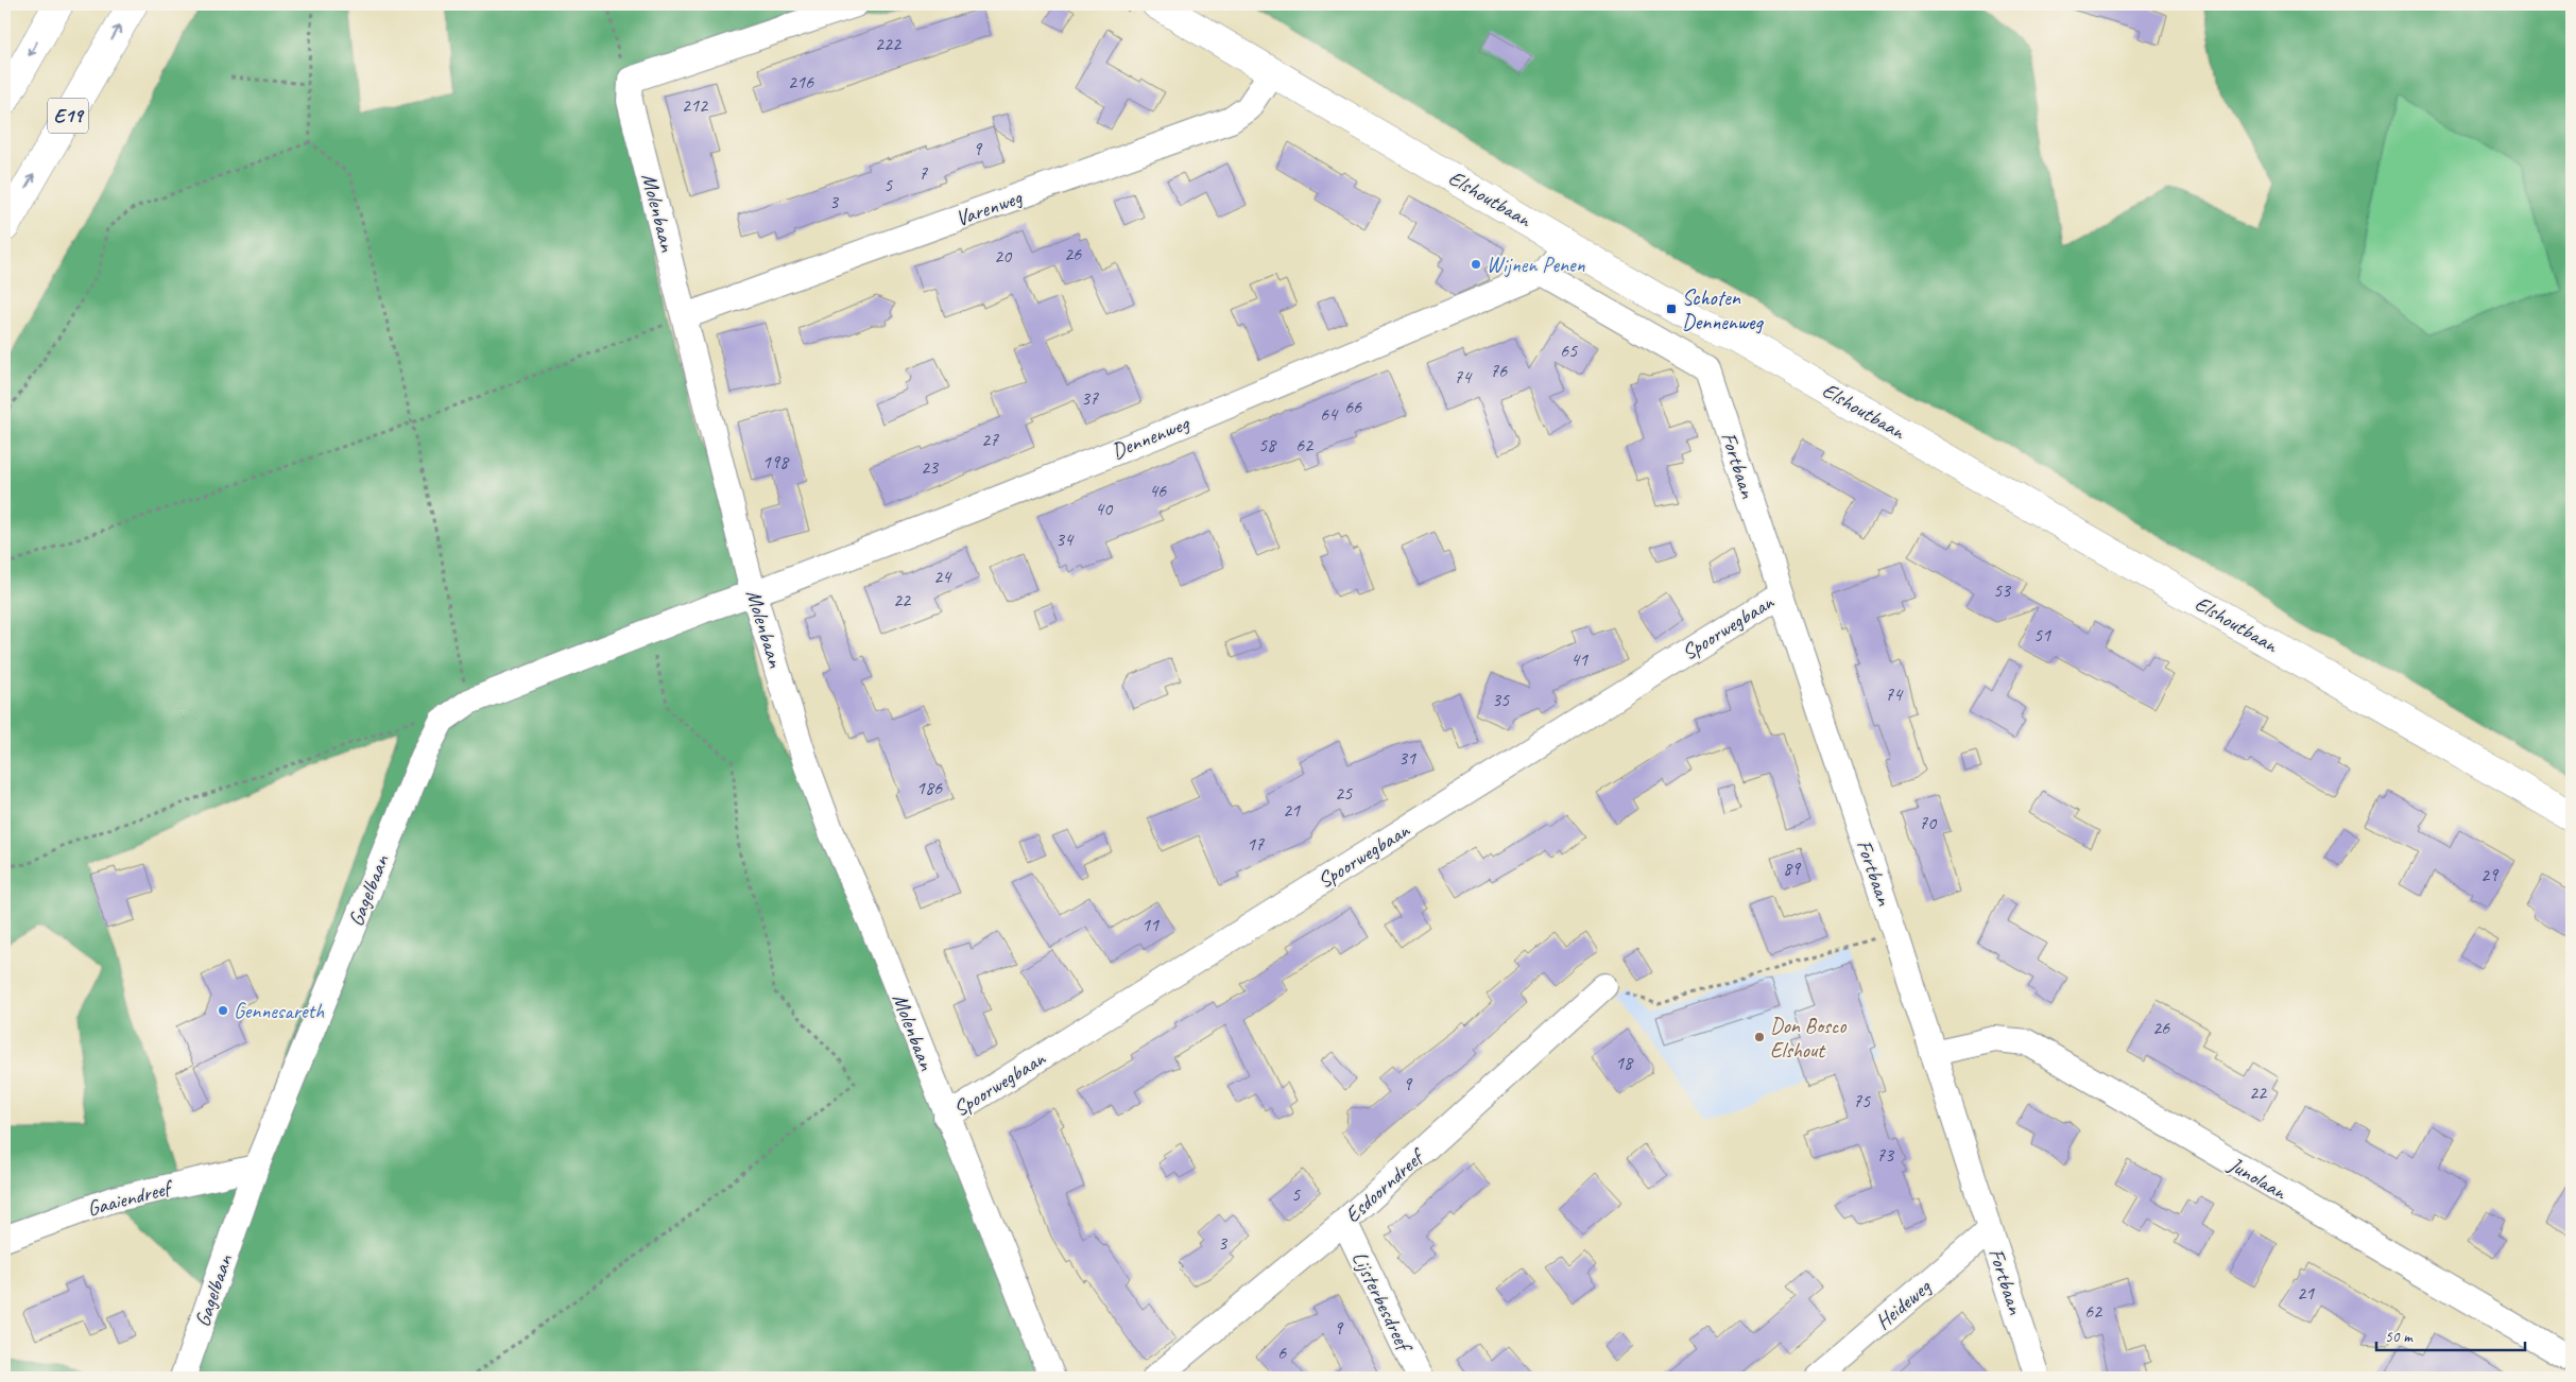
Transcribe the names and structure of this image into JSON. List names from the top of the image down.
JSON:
{
  "streets": {
    "main road": ["E19", "Elshoutbaan"],
    "street": [
      "Varenweg",
      "Molenbaan",
      "Dennenweg",
      "Fortbaan",
      "Spoorwegbaan",
      "Gagelbaan",
      "Junolaan",
      "Esdoorndreef",
      "Gaaiendreef",
      "Lijsterbesdreef",
      "Heideweg"
    ]
  },
  "crossings": [
    ["Elshoutbaan", "Varenweg"],
    ["Varenweg", "Molenbaan"],
    ["Molenbaan", "Dennenweg"],
    ["Molenbaan", "Spoorwegbaan"],
    ["Molenbaan", "Gagelbaan"],
    ["Dennenweg", "Fortbaan"],
    ["Dennenweg", "Gagelbaan"],
    ["Fortbaan", "Spoorwegbaan"],
    ["Fortbaan", "Junolaan"],
    ["Fortbaan", "Heideweg"],
    ["Gagelbaan", "Gaaiendreef"],
    ["Esdoorndreef", "Lijsterbesdreef"]
  ],
  "places": {
    "other": ["Wijnen Penen", "Gennesareth", "Don Bosco Elshout"],
    "transit": ["Schoten Dennenweg"]
  },
  "house_numbers": [
    "222",
    "216",
    "212",
    "9",
    "7",
    "5",
    "3",
    "26",
    "20",
    "65",
    "76",
    "74",
    "37",
    "66",
    "64",
    "27",
    "58",
    "62",
    "198",
    "23",
    "46",
    "40",
    "34",
    "24",
    "53",
    "22",
    "51",
    "41",
    "74",
    "35",
    "31",
    "186",
    "25",
    "21",
    "70",
    "17",
    "89",
    "29",
    "11",
    "26",
    "18",
    "9",
    "22",
    "75",
    "73",
    "5",
    "3",
    "21",
    "62",
    "9",
    "6"
  ],
  "scale_bar": "50 m"
}
